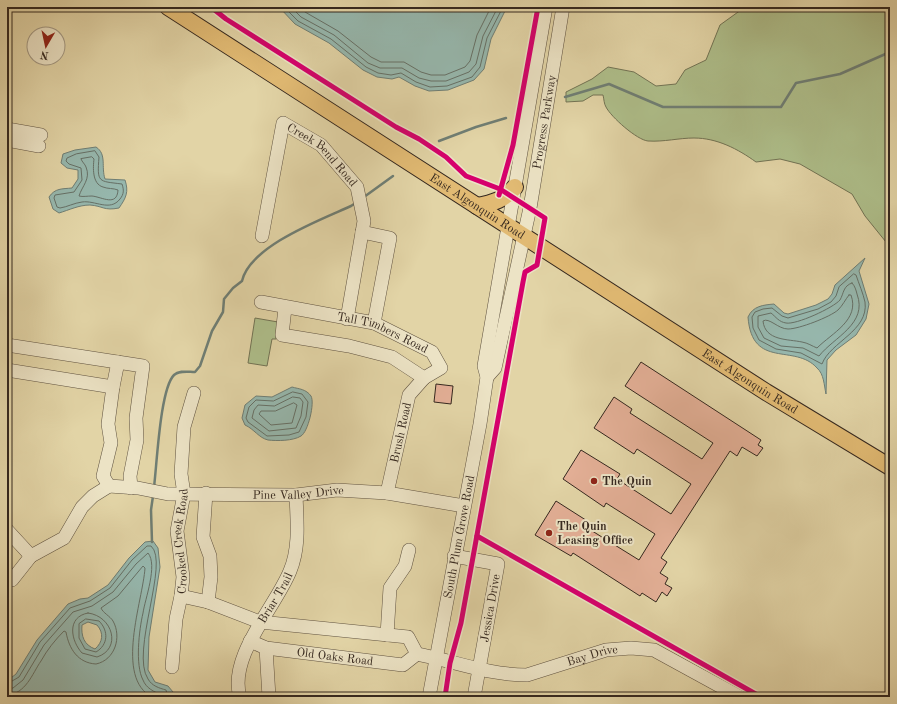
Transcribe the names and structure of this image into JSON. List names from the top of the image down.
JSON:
{
  "streets": {
    "main road": ["East Algonquin Road"],
    "street": [
      "Progress Parkway",
      "Creek Bend Road",
      "Tall Timbers Road",
      "Brush Road",
      "Pine Valley Drive",
      "South Plum Grove Road",
      "Crooked Creek Road",
      "Briar Trail",
      "Jessica Drive",
      "Old Oaks Road",
      "Bay Drive"
    ]
  },
  "crossings": [
    ["Progress Parkway", "East Algonquin Road"],
    ["Progress Parkway", "South Plum Grove Road"],
    ["Creek Bend Road", "Tall Timbers Road"],
    ["East Algonquin Road", "South Plum Grove Road"],
    ["Tall Timbers Road", "Brush Road"],
    ["Brush Road", "Pine Valley Drive"],
    ["Pine Valley Drive", "South Plum Grove Road"],
    ["Pine Valley Drive", "Crooked Creek Road"],
    ["Pine Valley Drive", "Briar Trail"],
    ["South Plum Grove Road", "Jessica Drive"],
    ["South Plum Grove Road", "Bay Drive"],
    ["Briar Trail", "Old Oaks Road"],
    ["Jessica Drive", "Bay Drive"]
  ],
  "places": ["The Quin", "The Quin Leasing Office"],
  "north": "bottom"
}
